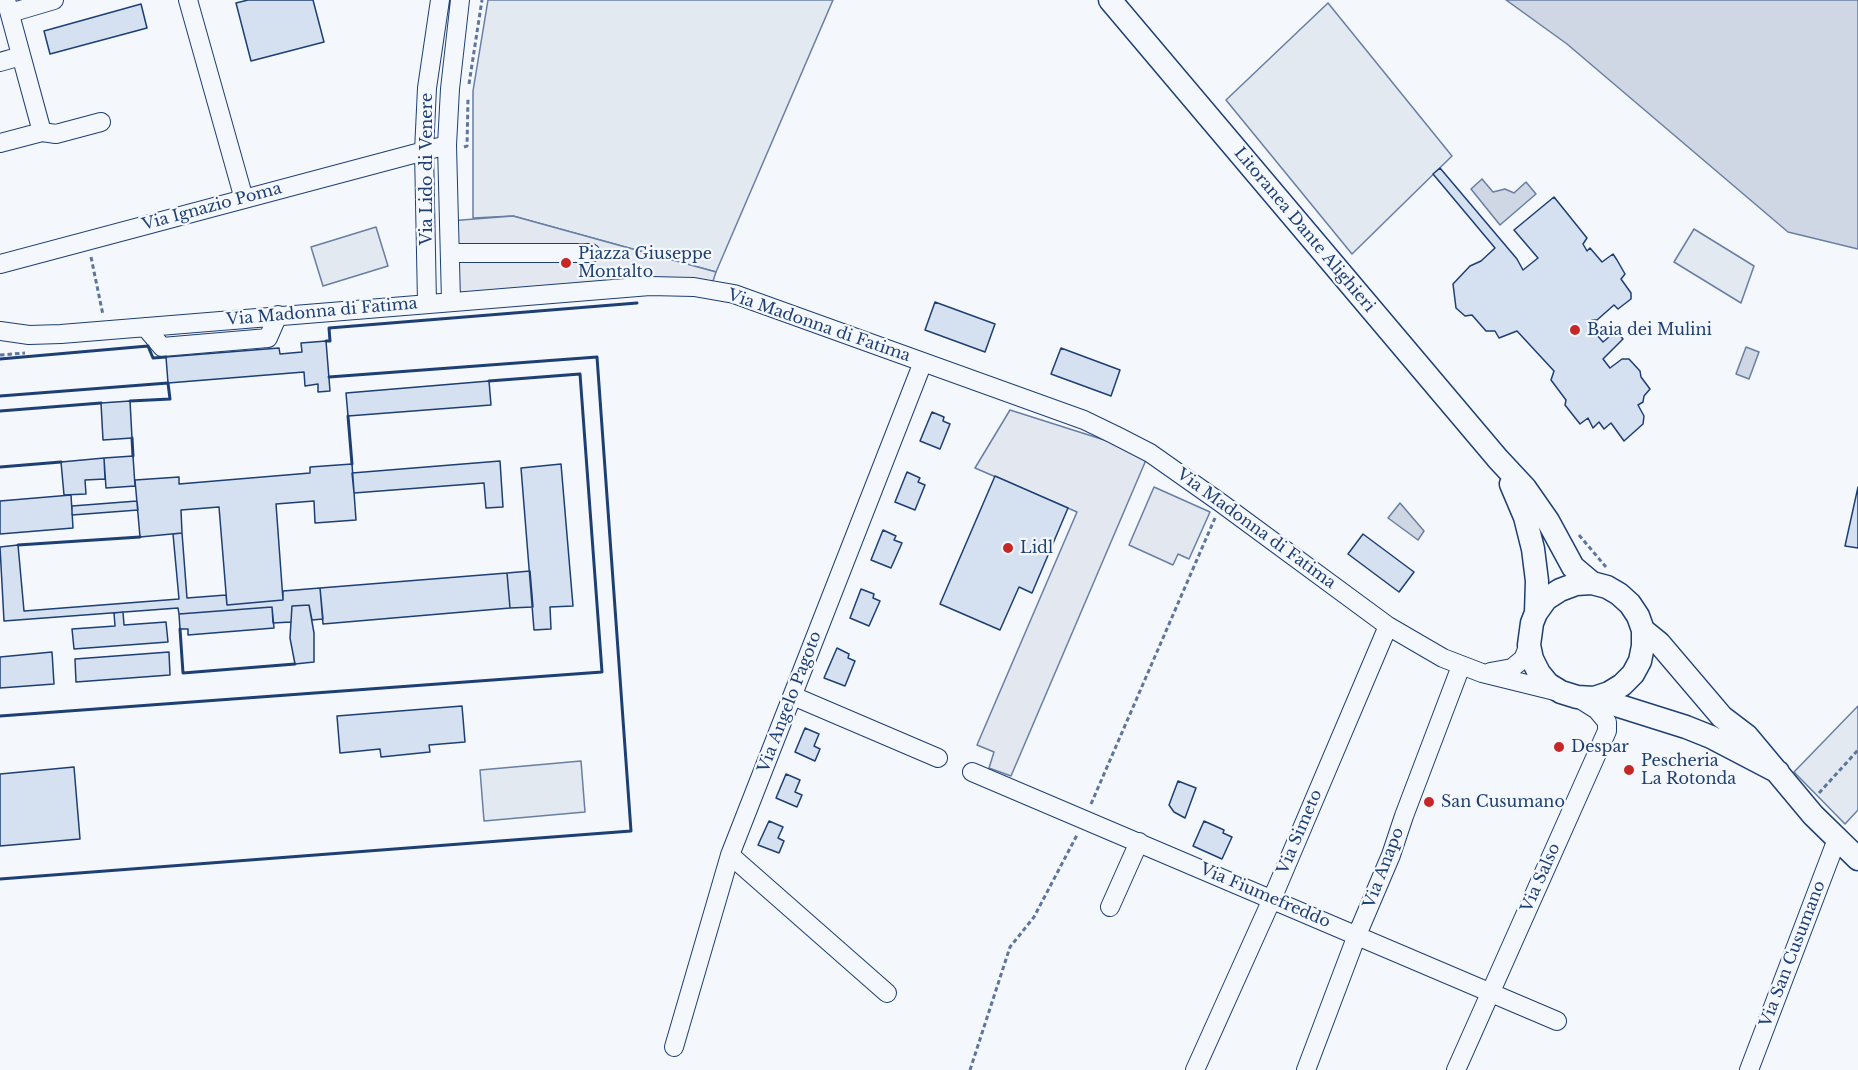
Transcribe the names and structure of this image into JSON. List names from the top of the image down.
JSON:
{
  "streets": {
    "main road": ["Litoranea Dante Alighieri"],
    "street": [
      "Via Lido di Venere",
      "Via Ignazio Poma",
      "Via Madonna di Fatima",
      "Via Angelo Pagoto",
      "Via Simeto",
      "Via Anapo",
      "Via Salso",
      "Via Fiumefreddo",
      "Via San Cusumano"
    ]
  },
  "crossings": [
    ["Via Lido di Venere", "Via Ignazio Poma"],
    ["Via Lido di Venere", "Via Madonna di Fatima"],
    ["Via Madonna di Fatima", "Via Angelo Pagoto"],
    ["Via Madonna di Fatima", "Via Simeto"],
    ["Via Madonna di Fatima", "Via Anapo"],
    ["Via Madonna di Fatima", "Via Salso"],
    ["Via Simeto", "Via Fiumefreddo"],
    ["Via Anapo", "Via Fiumefreddo"],
    ["Via Salso", "Via Fiumefreddo"]
  ],
  "places": [
    "Piazza Giuseppe Montalto",
    "Baia dei Mulini",
    "Lidl",
    "Despar",
    "Pescheria La Rotonda",
    "San Cusumano"
  ]
}
